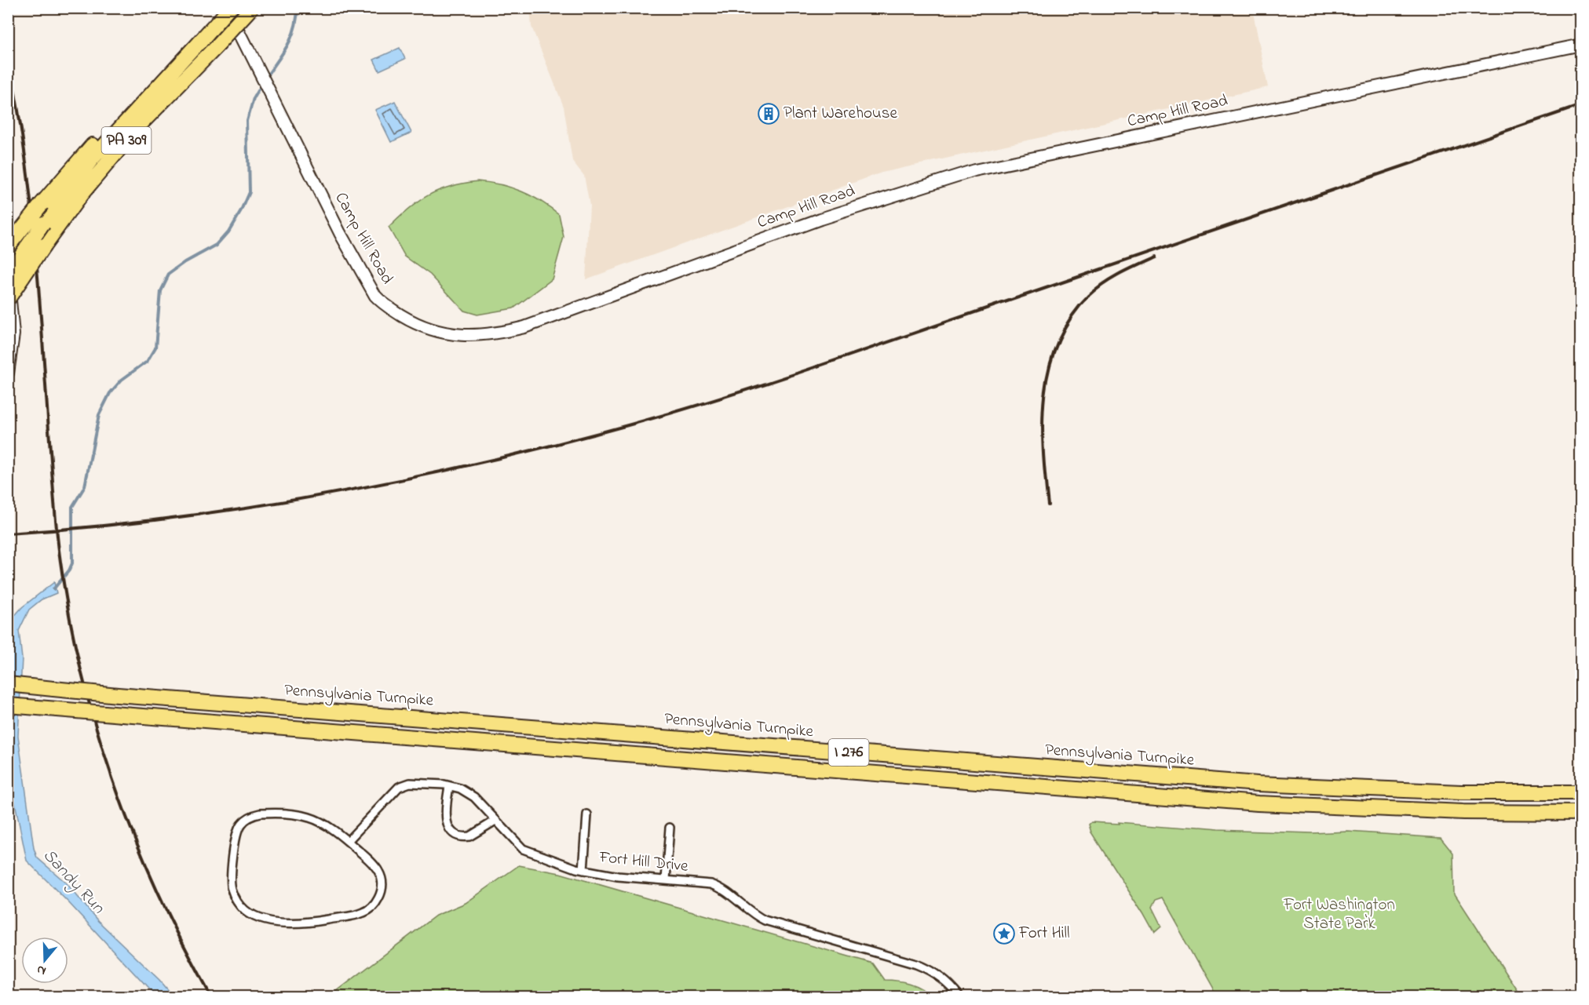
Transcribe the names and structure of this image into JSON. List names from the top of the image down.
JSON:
{
  "streets": {
    "highway": ["PA 309", "Pennsylvania Turnpike", "I 276"],
    "street": ["Camp Hill Road", "Fort Hill Drive"]
  },
  "crossings": [
    ["Camp Hill Road", "PA 309"]
  ],
  "water": ["Sandy Run"],
  "parks": ["Fort Washington State Park"],
  "places": {
    "building": ["Plant Warehouse"],
    "place": ["Fort Hill"]
  },
  "north": "bottom"
}
